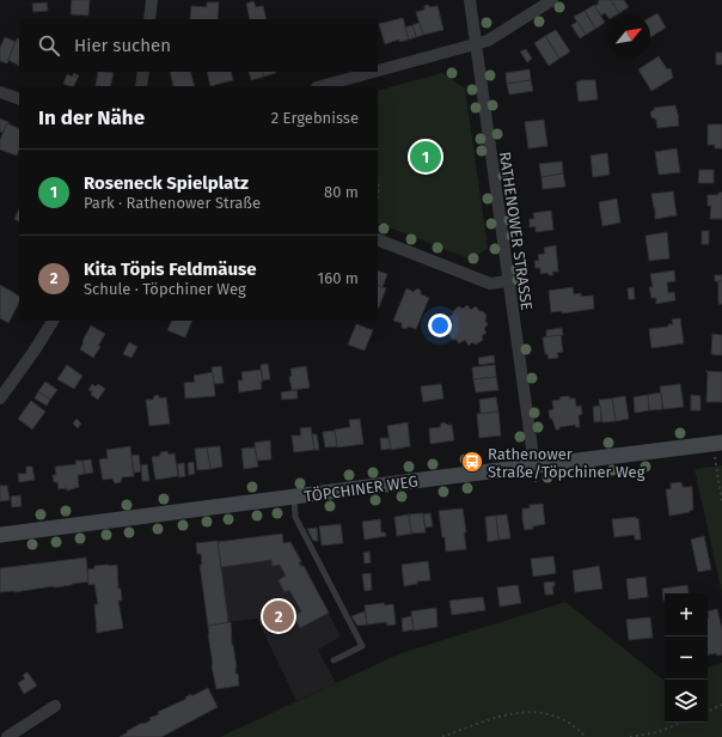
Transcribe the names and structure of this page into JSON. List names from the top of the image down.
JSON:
{
  "streets": {
    "street": ["RATHENOWER STRASSE", "TÖPCHINER WEG"]
  },
  "crossings": [
    ["RATHENOWER STRASSE", "TÖPCHINER WEG"]
  ],
  "places": {
    "bus stop": ["Rathenower Straße/Töpchiner Weg"]
  },
  "north": "top right",
  "page": {
    "search": "Hier suchen",
    "heading": ["In der Nähe", "2 Ergebnisse"],
    "pins": ["1", "2"],
    "list": [
      {
        "mark": "1",
        "name": "Roseneck Spielplatz",
        "note": "Park · Rathenower Straße",
        "value": "80 m"
      },
      {
        "mark": "2",
        "name": "Kita Töpis Feldmäuse",
        "note": "Schule · Töpchiner Weg",
        "value": "160 m"
      }
    ],
    "map_buttons": ["+", "−"]
  }
}
